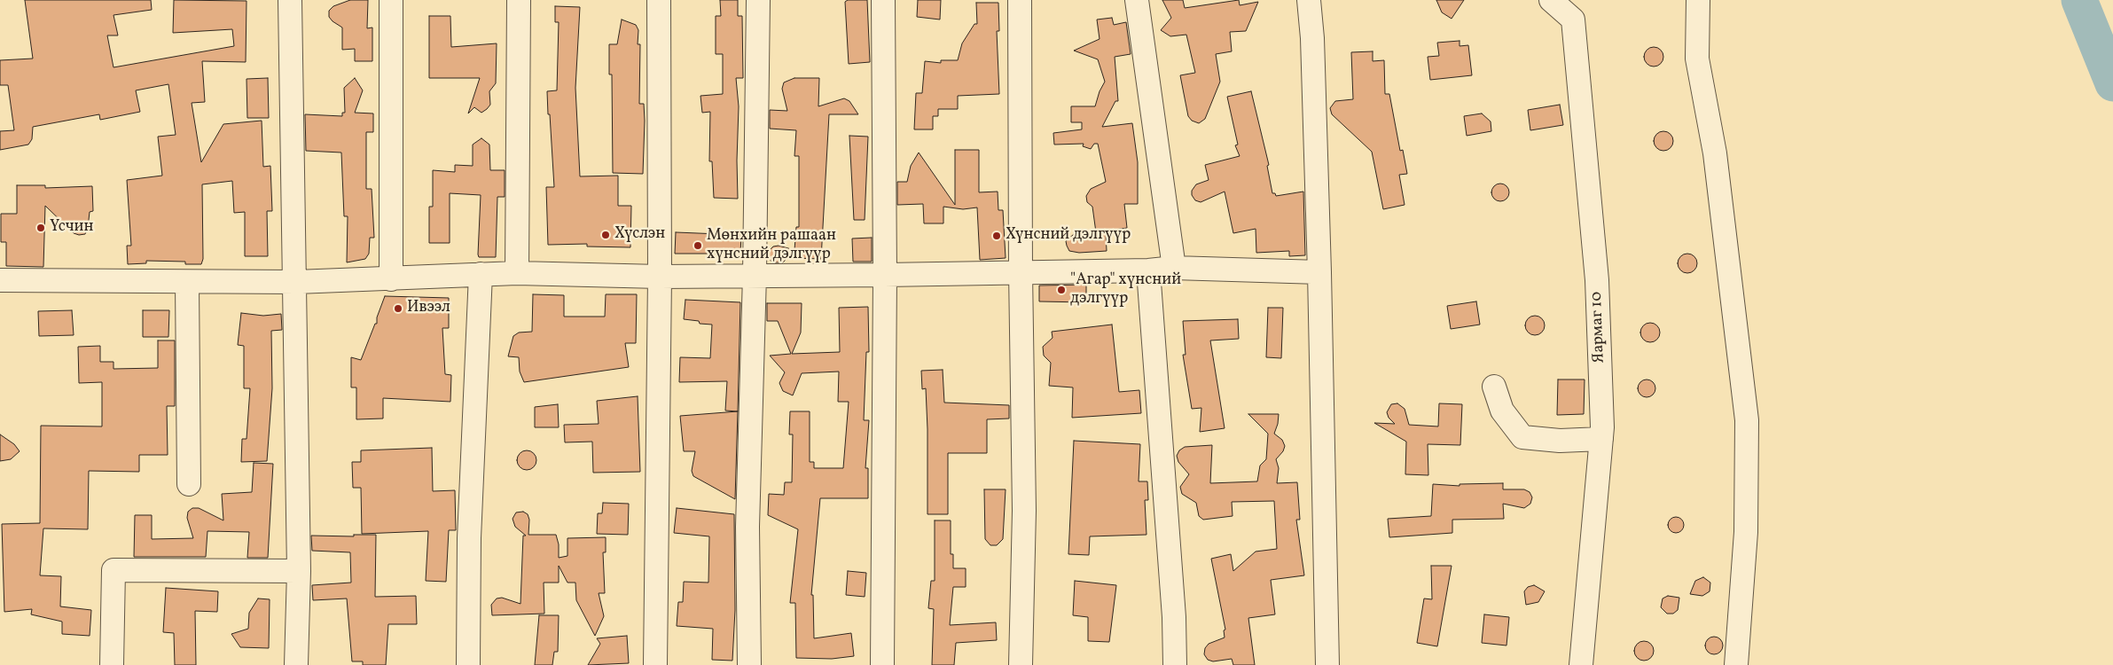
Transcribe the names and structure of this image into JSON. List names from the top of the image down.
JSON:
{
  "streets": {
    "street": ["Яармаг 10"]
  },
  "places": [
    "Үсчин",
    "Хүслэн",
    "Хүнсний дэлгүүр",
    "Мөнхийн рашаан хүнсний дэлгүүр",
    "\"Агар\" хүнсний дэлгүүр",
    "Ивээл"
  ]
}
